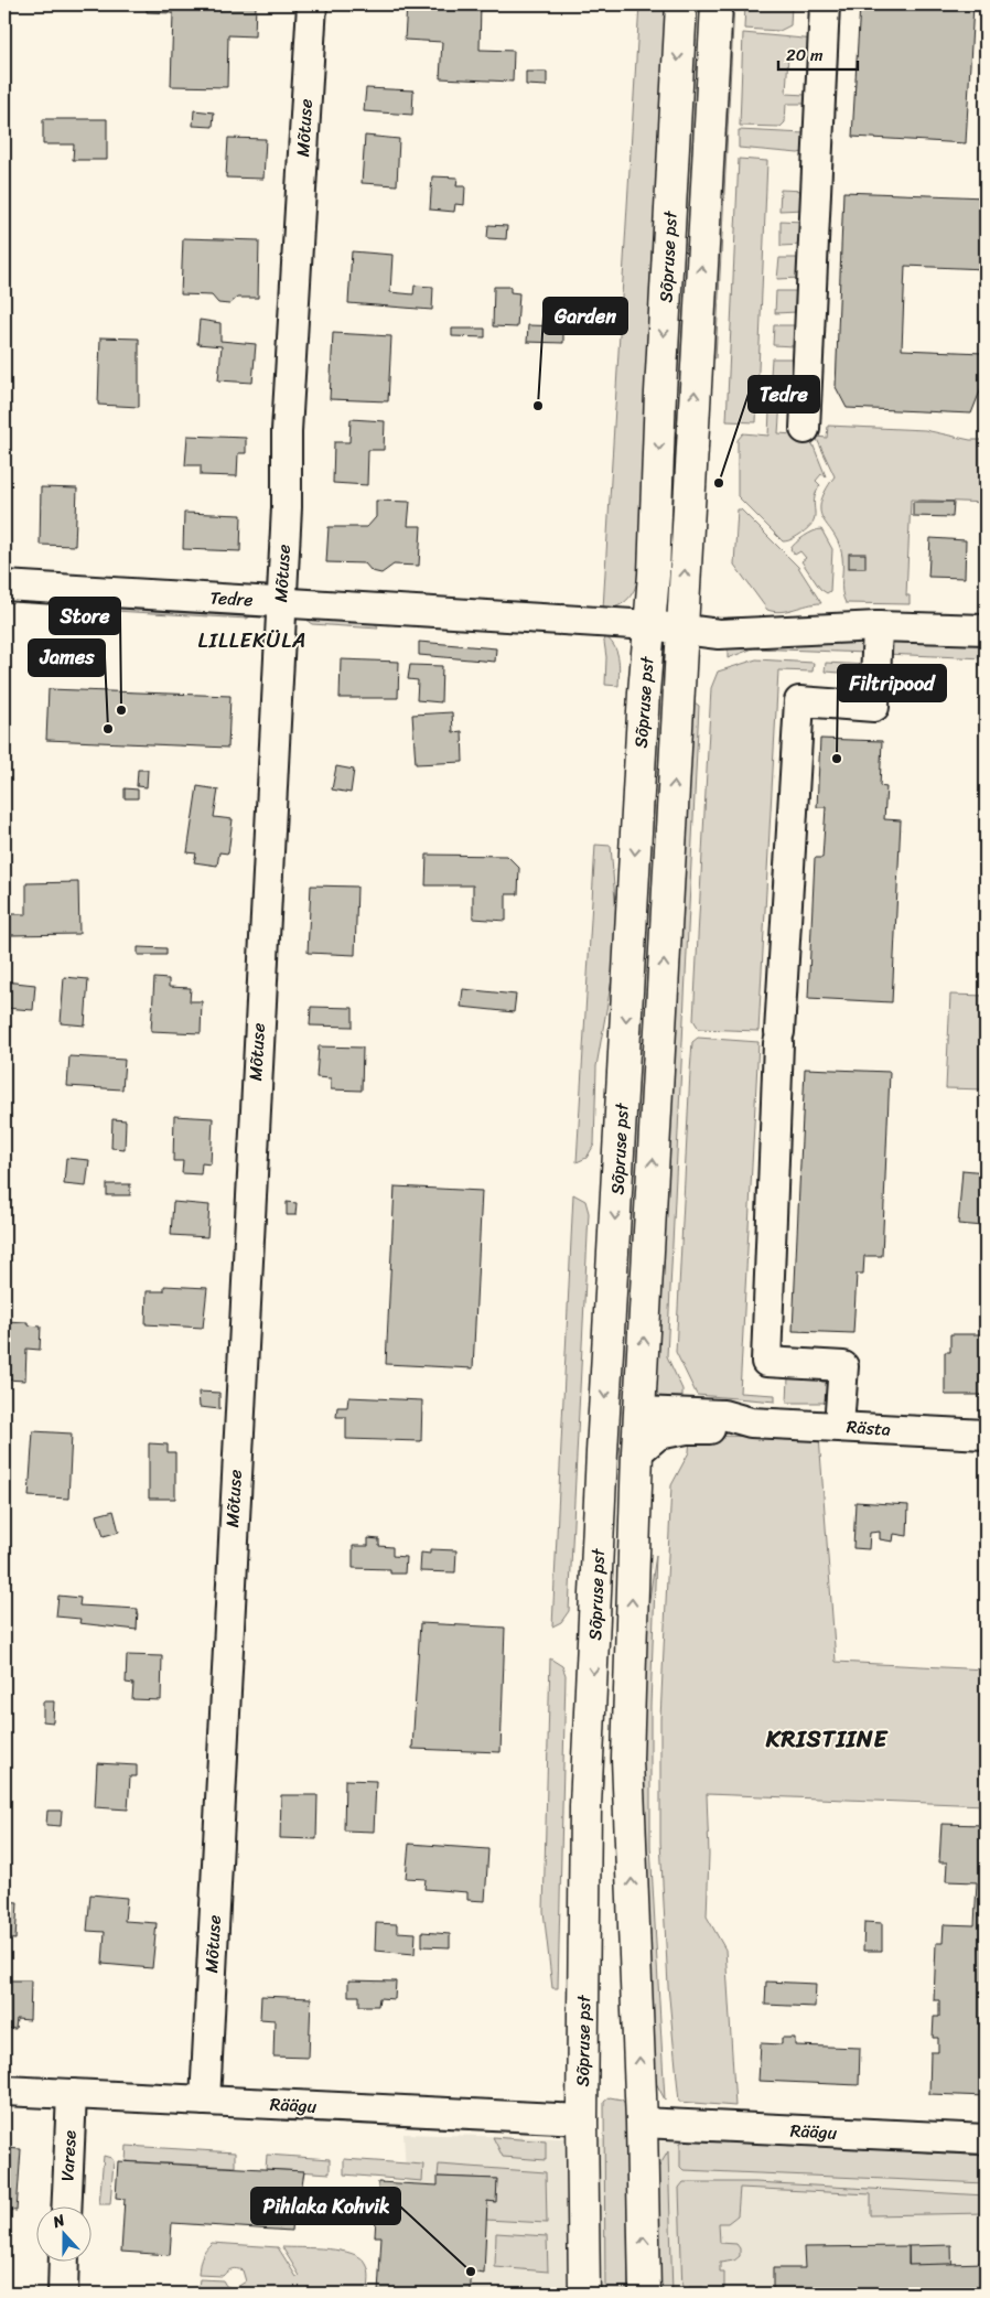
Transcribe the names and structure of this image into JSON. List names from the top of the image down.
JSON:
{
  "streets": {
    "main road": ["Sõpruse pst"],
    "street": [
      "Mõtuse",
      "Tedre",
      "Rästa",
      "Räägu",
      "Varese"
    ]
  },
  "crossings": [
    ["Mõtuse", "Tedre"],
    ["Mõtuse", "Räägu"],
    ["Sõpruse pst", "Tedre"],
    ["Sõpruse pst", "Rästa"],
    ["Sõpruse pst", "Räägu"],
    ["Räägu", "Varese"]
  ],
  "districts": ["LILLEKÜLA", "KRISTIINE"],
  "places": [
    "Garden",
    "Tedre",
    "Store",
    "James",
    "Filtripood",
    "Pihlaka Kohvik"
  ],
  "scale_bar": "20 m",
  "north": "top"
}
